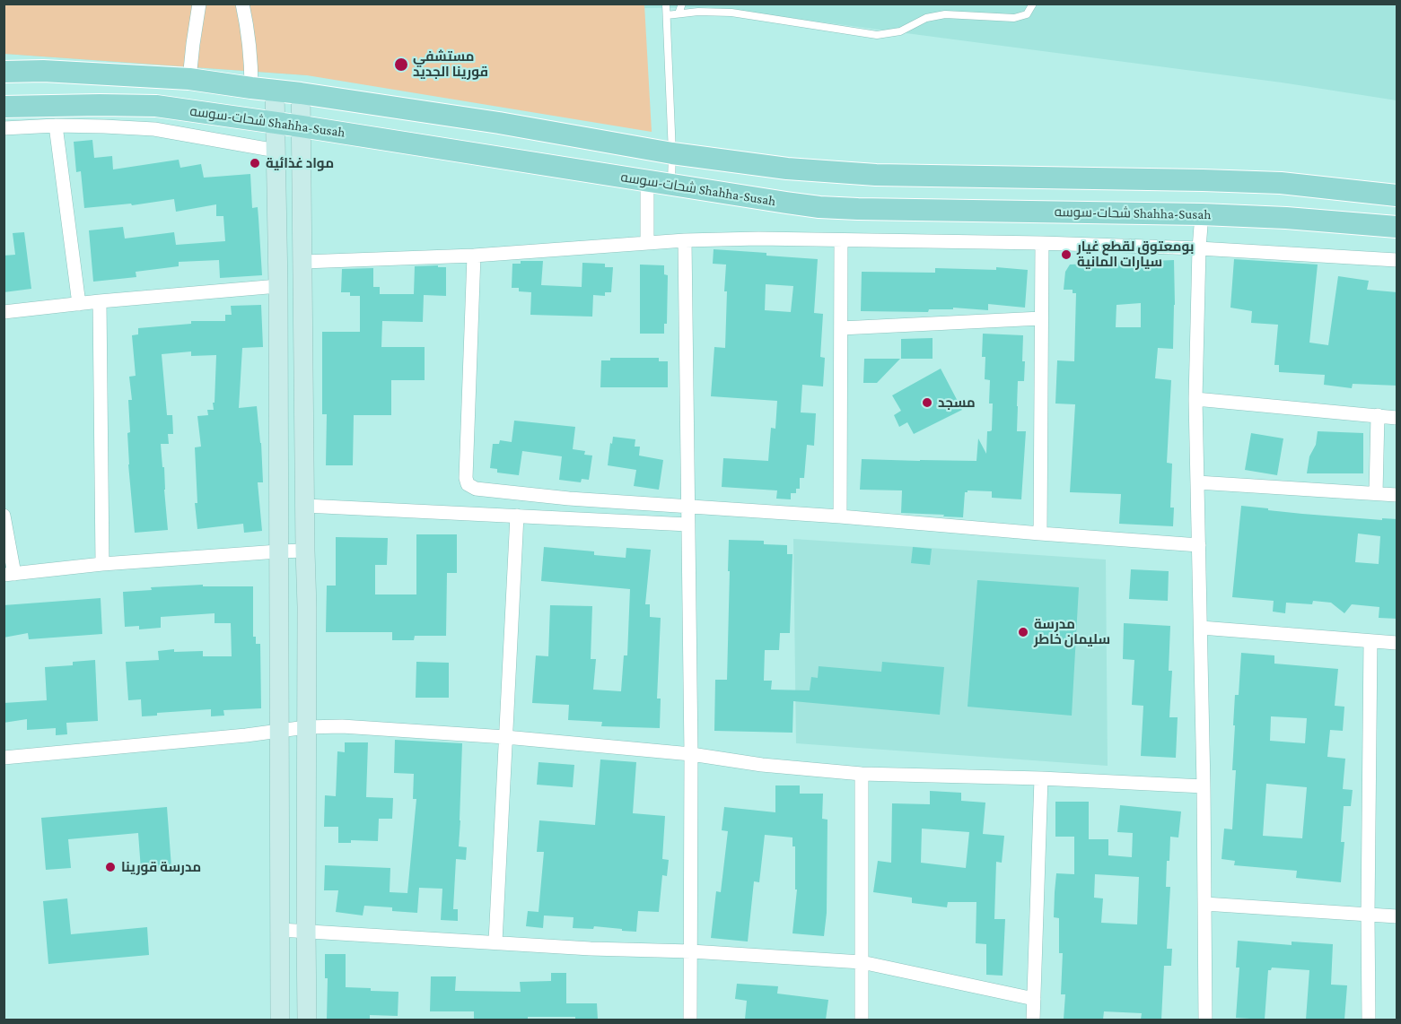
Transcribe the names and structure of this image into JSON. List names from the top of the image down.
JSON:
{
  "streets": {
    "main road": ["شحات-سوسه Shahha-Susah"]
  },
  "places": [
    "مستشفي قورينا الجديد",
    "مواد غذائية",
    "بومعتوق لقطع غيار سيارات المانية",
    "مسجد",
    "مدرسة سليمان خاطر",
    "مدرسة قورينا"
  ]
}
